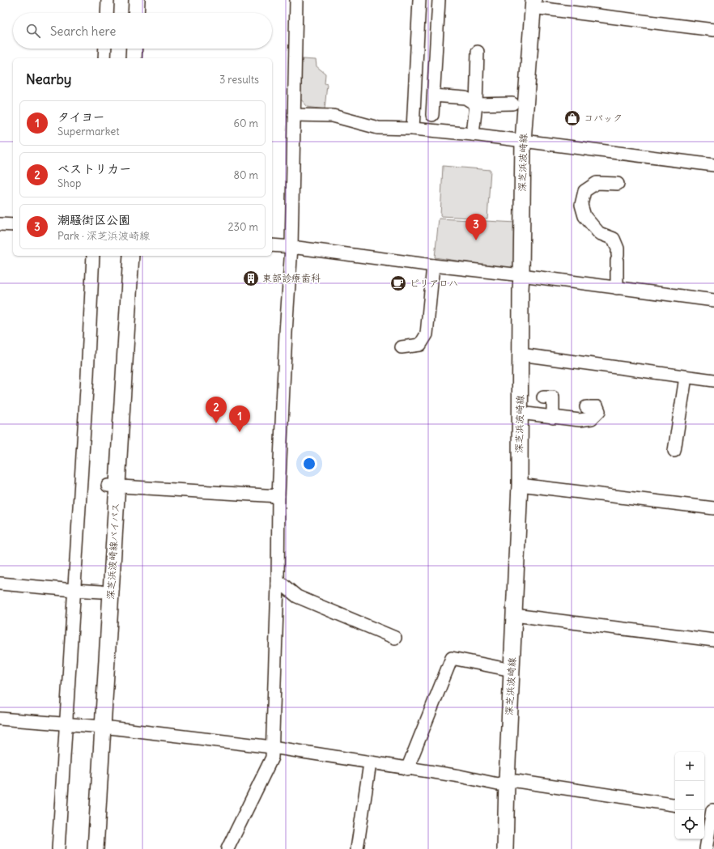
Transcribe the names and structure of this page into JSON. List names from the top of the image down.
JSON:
{
  "streets": {
    "main road": ["深芝浜波崎線", "深芝浜波崎線バイパス"]
  },
  "places": {
    "shop": ["コバック"],
    "building": ["東部診療歯科"],
    "cafe": ["ピリアロハ"]
  },
  "page": {
    "search": "Search here",
    "heading": ["Nearby", "3 results"],
    "list": [
      {
        "mark": "1",
        "name": "タイヨー",
        "note": "Supermarket",
        "value": "60 m"
      },
      {
        "mark": "2",
        "name": "ベストリカー",
        "note": "Shop",
        "value": "80 m"
      },
      {
        "mark": "3",
        "name": "潮騒街区公園",
        "note": "Park · 深芝浜波崎線",
        "value": "230 m"
      }
    ],
    "pins": ["3", "2", "1"],
    "map_buttons": ["+", "−"]
  }
}
